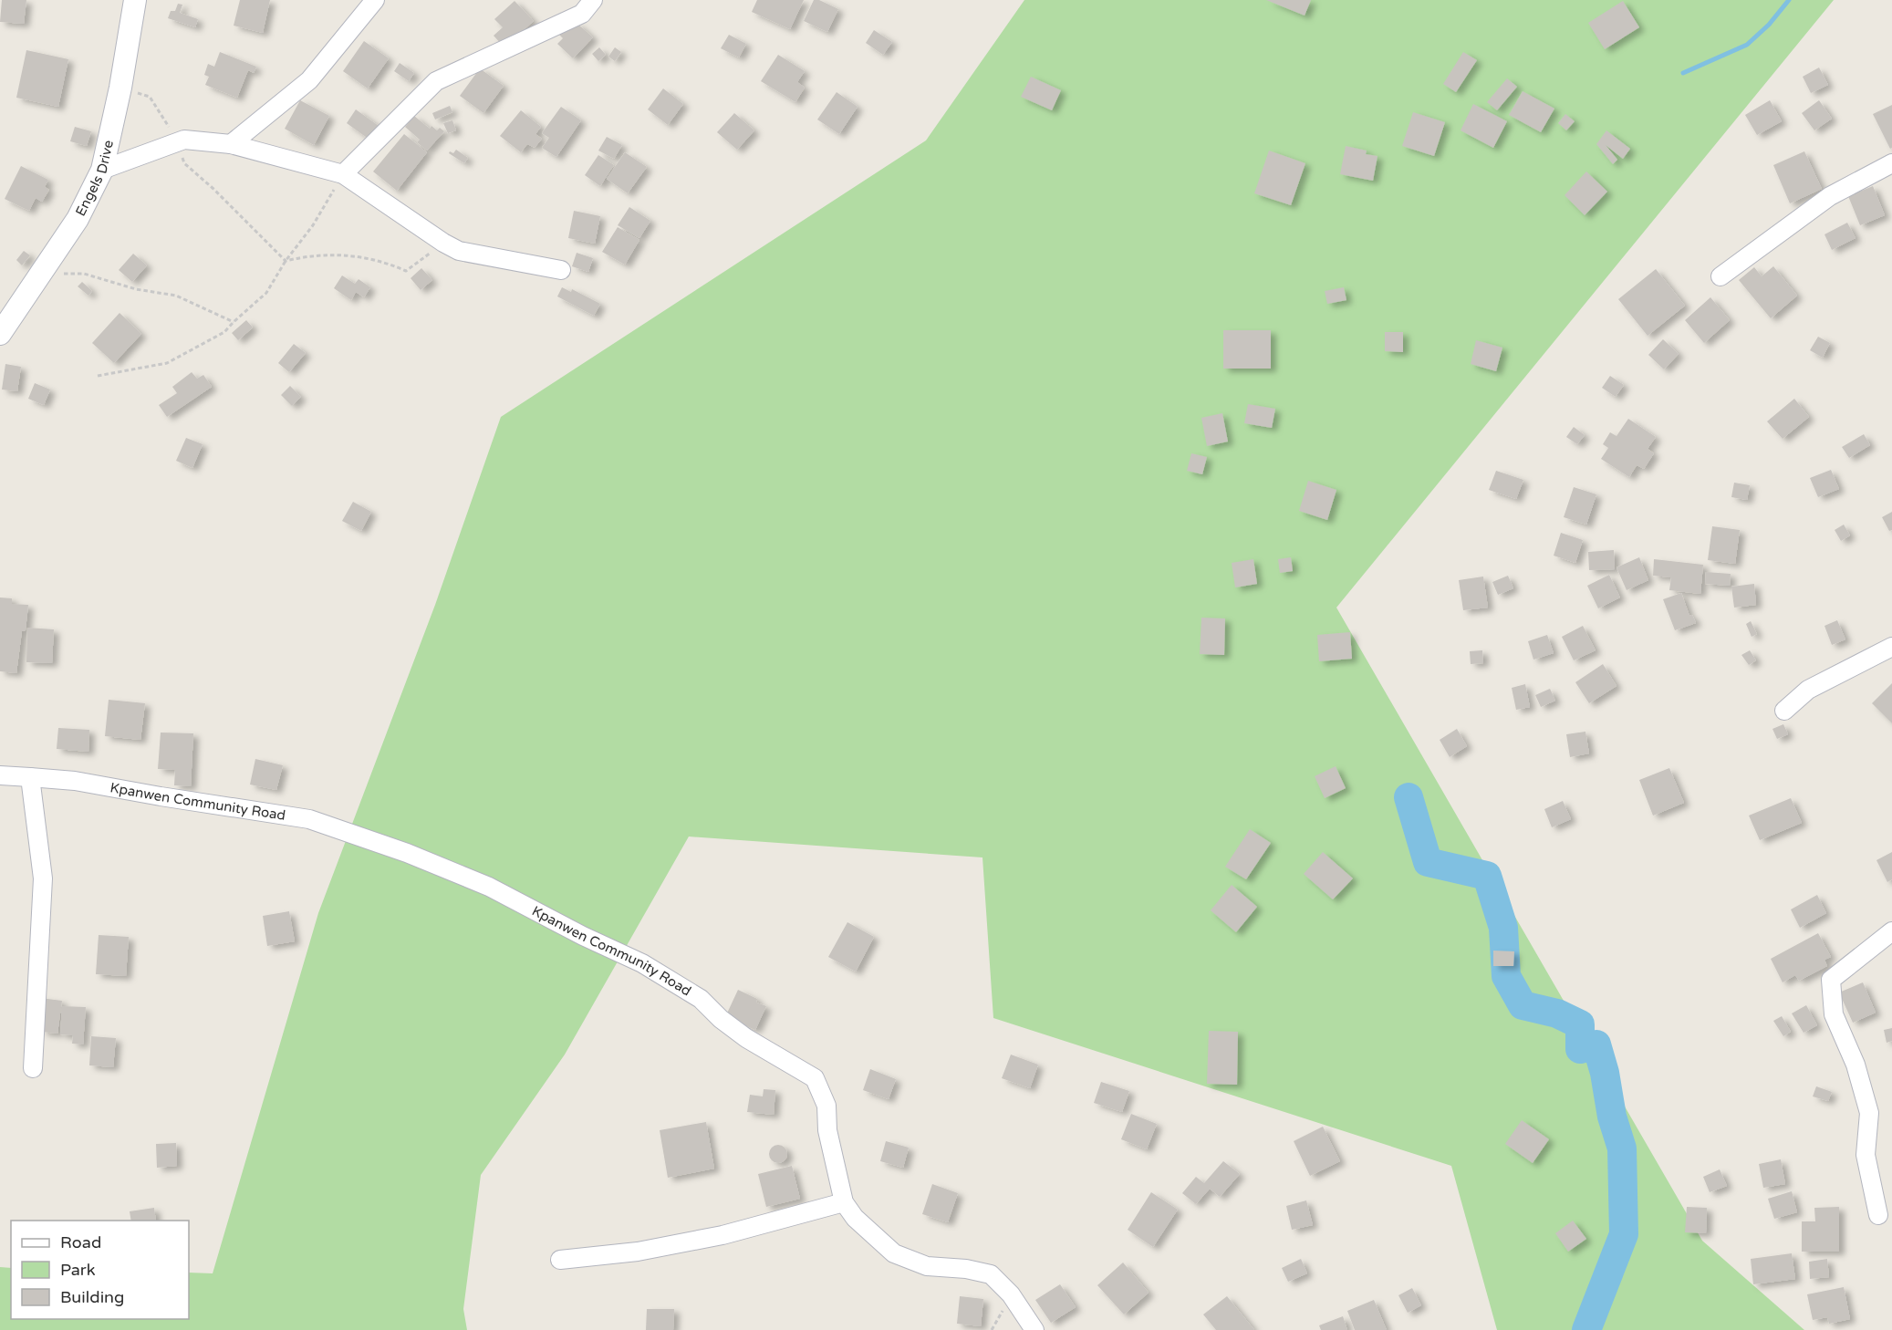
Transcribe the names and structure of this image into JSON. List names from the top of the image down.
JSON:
{
  "streets": {
    "street": ["Engels Drive", "Kpanwen Community Road"]
  },
  "legend": ["Road", "Park", "Building"]
}
